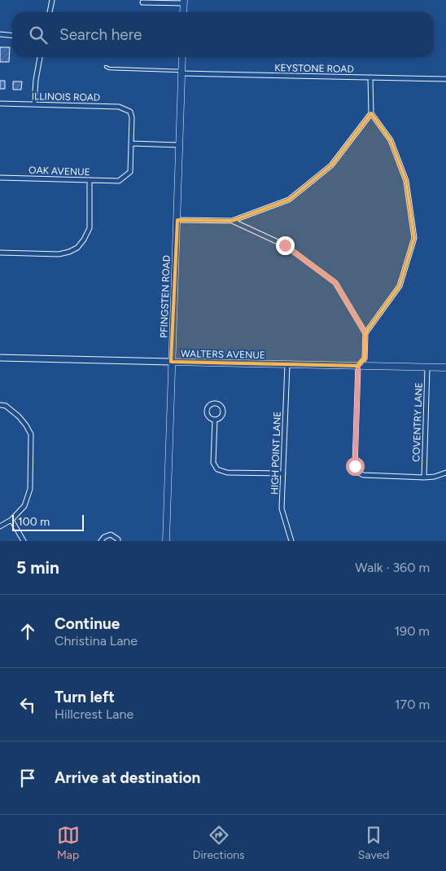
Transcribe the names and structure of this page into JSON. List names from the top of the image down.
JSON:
{
  "streets": {
    "main road": ["PFINGSTEN ROAD", "WALTERS AVENUE"],
    "street": [
      "KEYSTONE ROAD",
      "ILLINOIS ROAD",
      "OAK AVENUE",
      "COVENTRY LANE",
      "HIGH POINT LANE"
    ]
  },
  "crossings": [
    ["KEYSTONE ROAD", "PFINGSTEN ROAD"],
    ["ILLINOIS ROAD", "OAK AVENUE"],
    ["PFINGSTEN ROAD", "WALTERS AVENUE"],
    ["WALTERS AVENUE", "COVENTRY LANE"],
    ["WALTERS AVENUE", "HIGH POINT LANE"]
  ],
  "scale_bar": "100 m",
  "page": {
    "search": "Search here",
    "scale": "100 m",
    "heading": ["5 min", "Walk · 360 m"],
    "list": [
      ["Continue", "Christina Lane", "190 m"],
      ["Turn left", "Hillcrest Lane", "170 m"],
      "Arrive at destination"
    ],
    "nav": ["Map", "Directions", "Saved"]
  }
}
